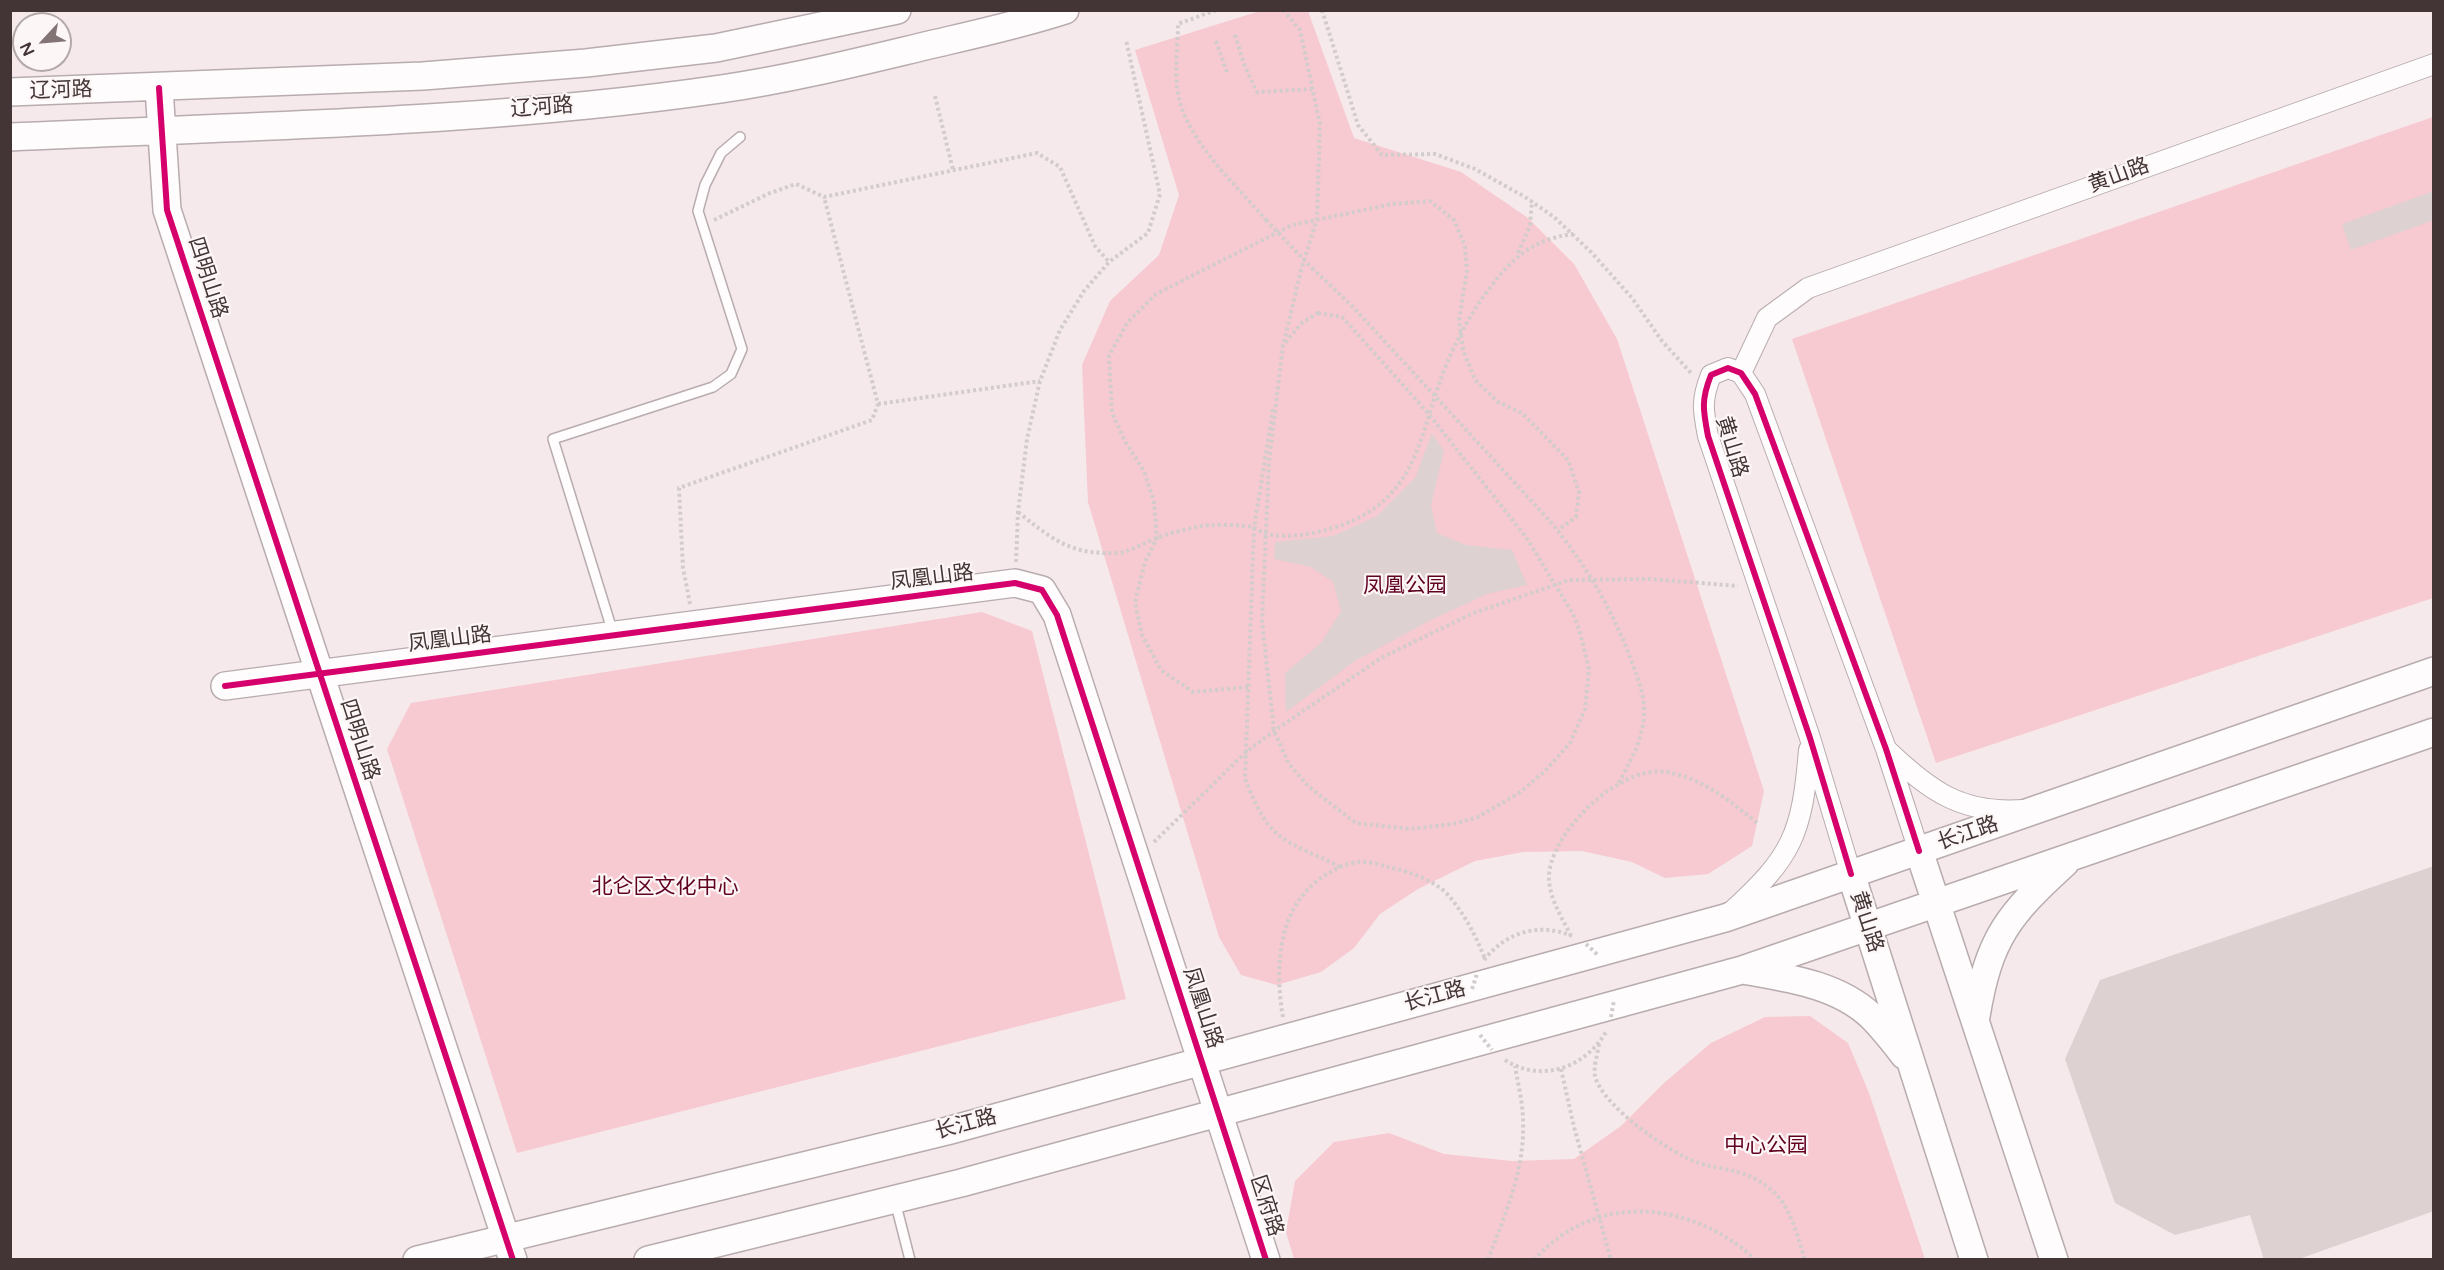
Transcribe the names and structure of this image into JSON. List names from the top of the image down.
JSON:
{
  "streets": {
    "main road": [
      "辽河路",
      "黄山路",
      "四明山路",
      "凤凰山路",
      "长江路",
      "区府路"
    ]
  },
  "crossings": [
    ["辽河路", "四明山路"],
    ["黄山路", "长江路"],
    ["四明山路", "凤凰山路"],
    ["四明山路", "长江路"],
    ["凤凰山路", "长江路"],
    ["凤凰山路", "区府路"]
  ],
  "parks": ["凤凰公园", "北仑区文化中心", "中心公园"],
  "north": "bottom left"
}
